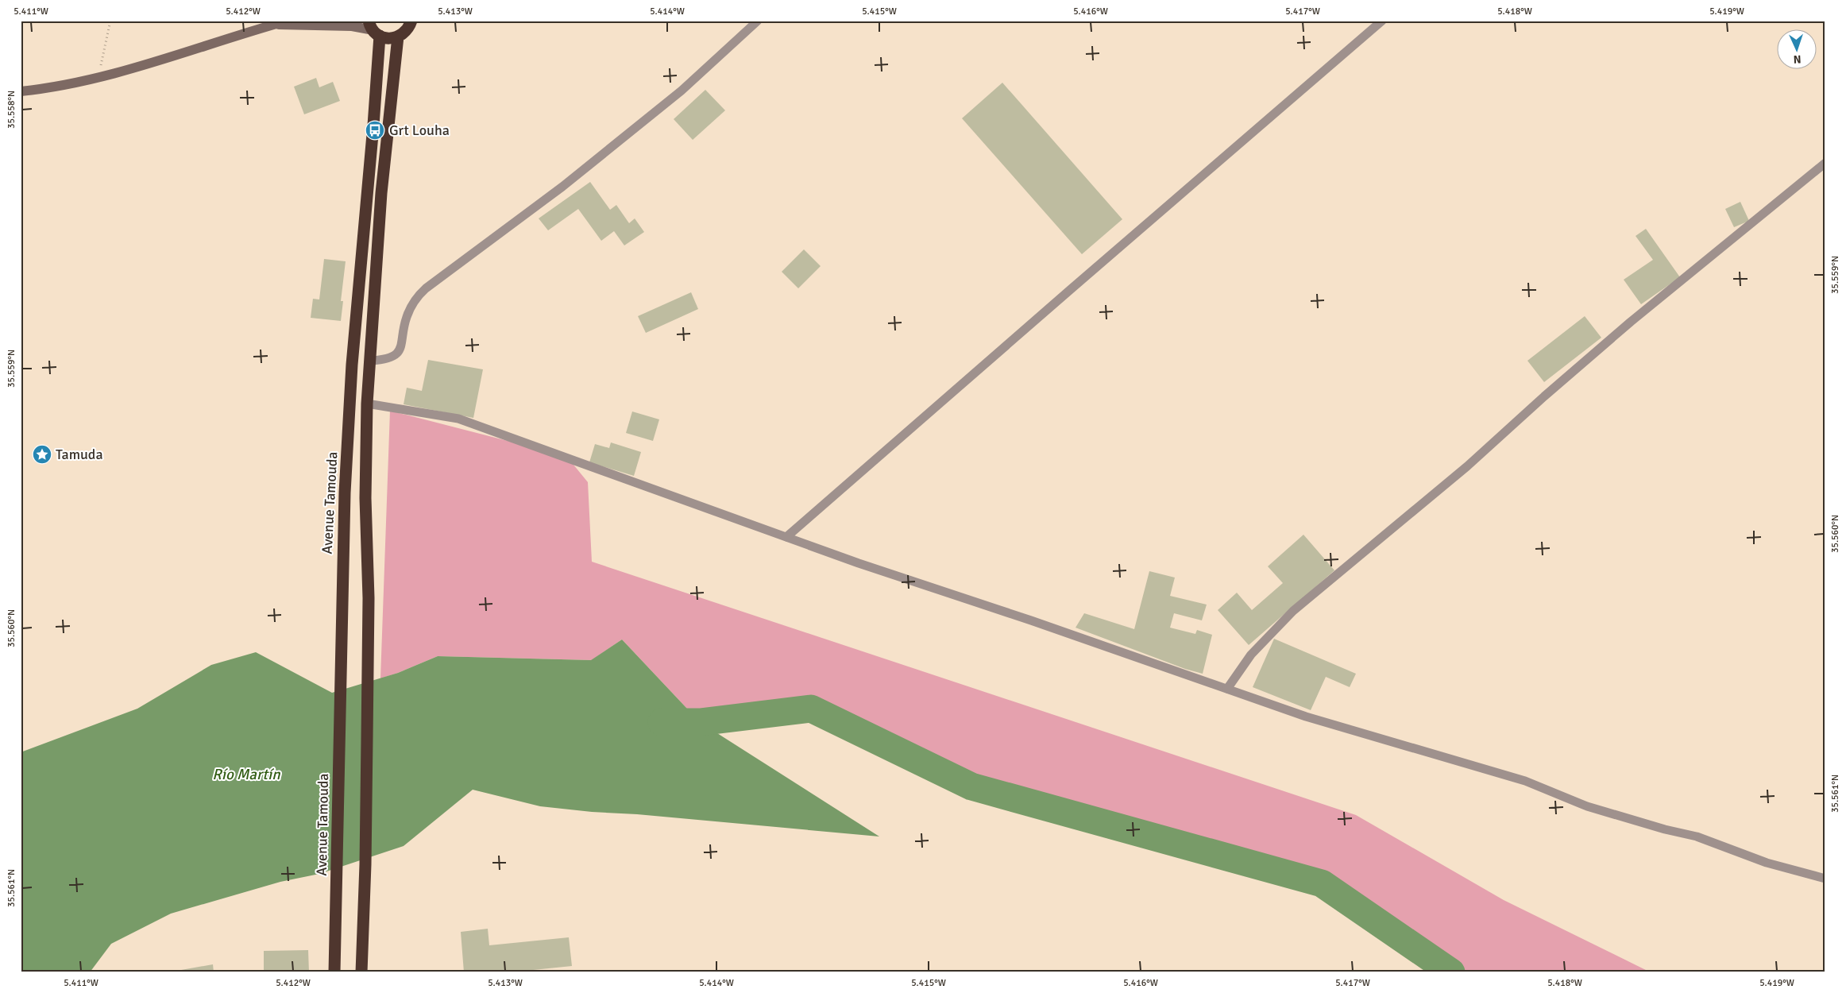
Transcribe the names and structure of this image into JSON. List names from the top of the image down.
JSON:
{
  "streets": {
    "highway": ["Avenue Tamouda"]
  },
  "water": ["Río Martín"],
  "places": {
    "bus stop": ["Grt Louha"],
    "place": ["Tamuda"]
  },
  "north": "bottom",
  "coordinates": [
    "5.411°W",
    "5.412°W",
    "5.413°W",
    "5.414°W",
    "5.415°W",
    "5.416°W",
    "5.417°W",
    "5.418°W",
    "5.419°W",
    "35.558°N",
    "35.559°N",
    "35.560°N",
    "35.561°N"
  ]
}
